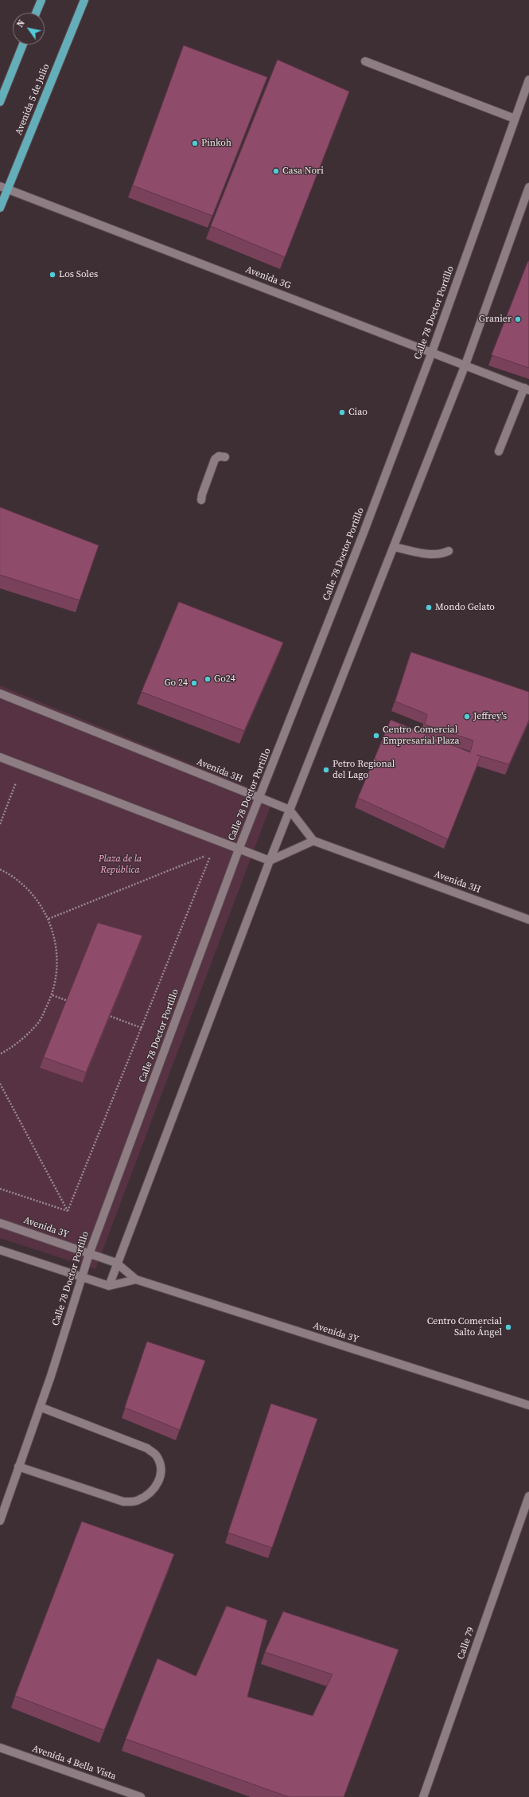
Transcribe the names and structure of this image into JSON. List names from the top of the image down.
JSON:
{
  "streets": {
    "main road": ["Avenida 5 de Julio"],
    "street": [
      "Avenida 3G",
      "Calle 78 Doctor Portillo",
      "Avenida 3H",
      "Avenida 3Y",
      "Calle 79",
      "Avenida 4 Bella Vista"
    ]
  },
  "crossings": [
    ["Avenida 5 de Julio", "Avenida 3G"],
    ["Avenida 3G", "Calle 78 Doctor Portillo"],
    ["Calle 78 Doctor Portillo", "Avenida 3H"],
    ["Calle 78 Doctor Portillo", "Avenida 3Y"]
  ],
  "parks": ["Plaza de la República"],
  "places": [
    "Pinkoh",
    "Casa Nori",
    "Los Soles",
    "Granier",
    "Ciao",
    "Mondo Gelato",
    "Go24",
    "Go 24",
    "Jeffrey's",
    "Centro Comercial Empresarial Plaza",
    "Petro Regional del Lago",
    "Centro Comercial Salto Ángel"
  ],
  "north": "top left"
}
